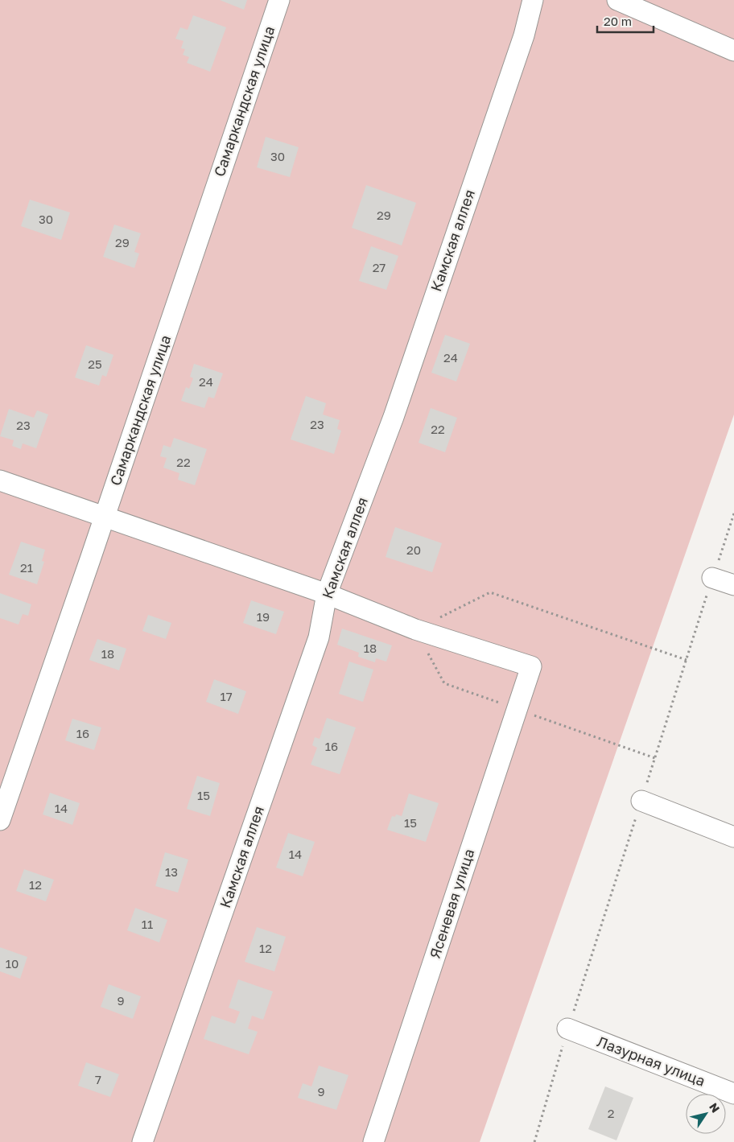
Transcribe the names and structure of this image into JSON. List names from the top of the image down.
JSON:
{
  "streets": {
    "street": [
      "Самаркандская улица",
      "Камская аллея",
      "Ясеневая улица",
      "Лазурная улица"
    ]
  },
  "house_numbers": [
    "30",
    "29",
    "30",
    "29",
    "27",
    "24",
    "25",
    "24",
    "23",
    "23",
    "22",
    "22",
    "20",
    "21",
    "19",
    "18",
    "18",
    "17",
    "16",
    "16",
    "15",
    "14",
    "15",
    "14",
    "13",
    "12",
    "11",
    "12",
    "10",
    "9",
    "7",
    "9",
    "2"
  ],
  "scale_bar": "20 m",
  "north": "top right"
}
